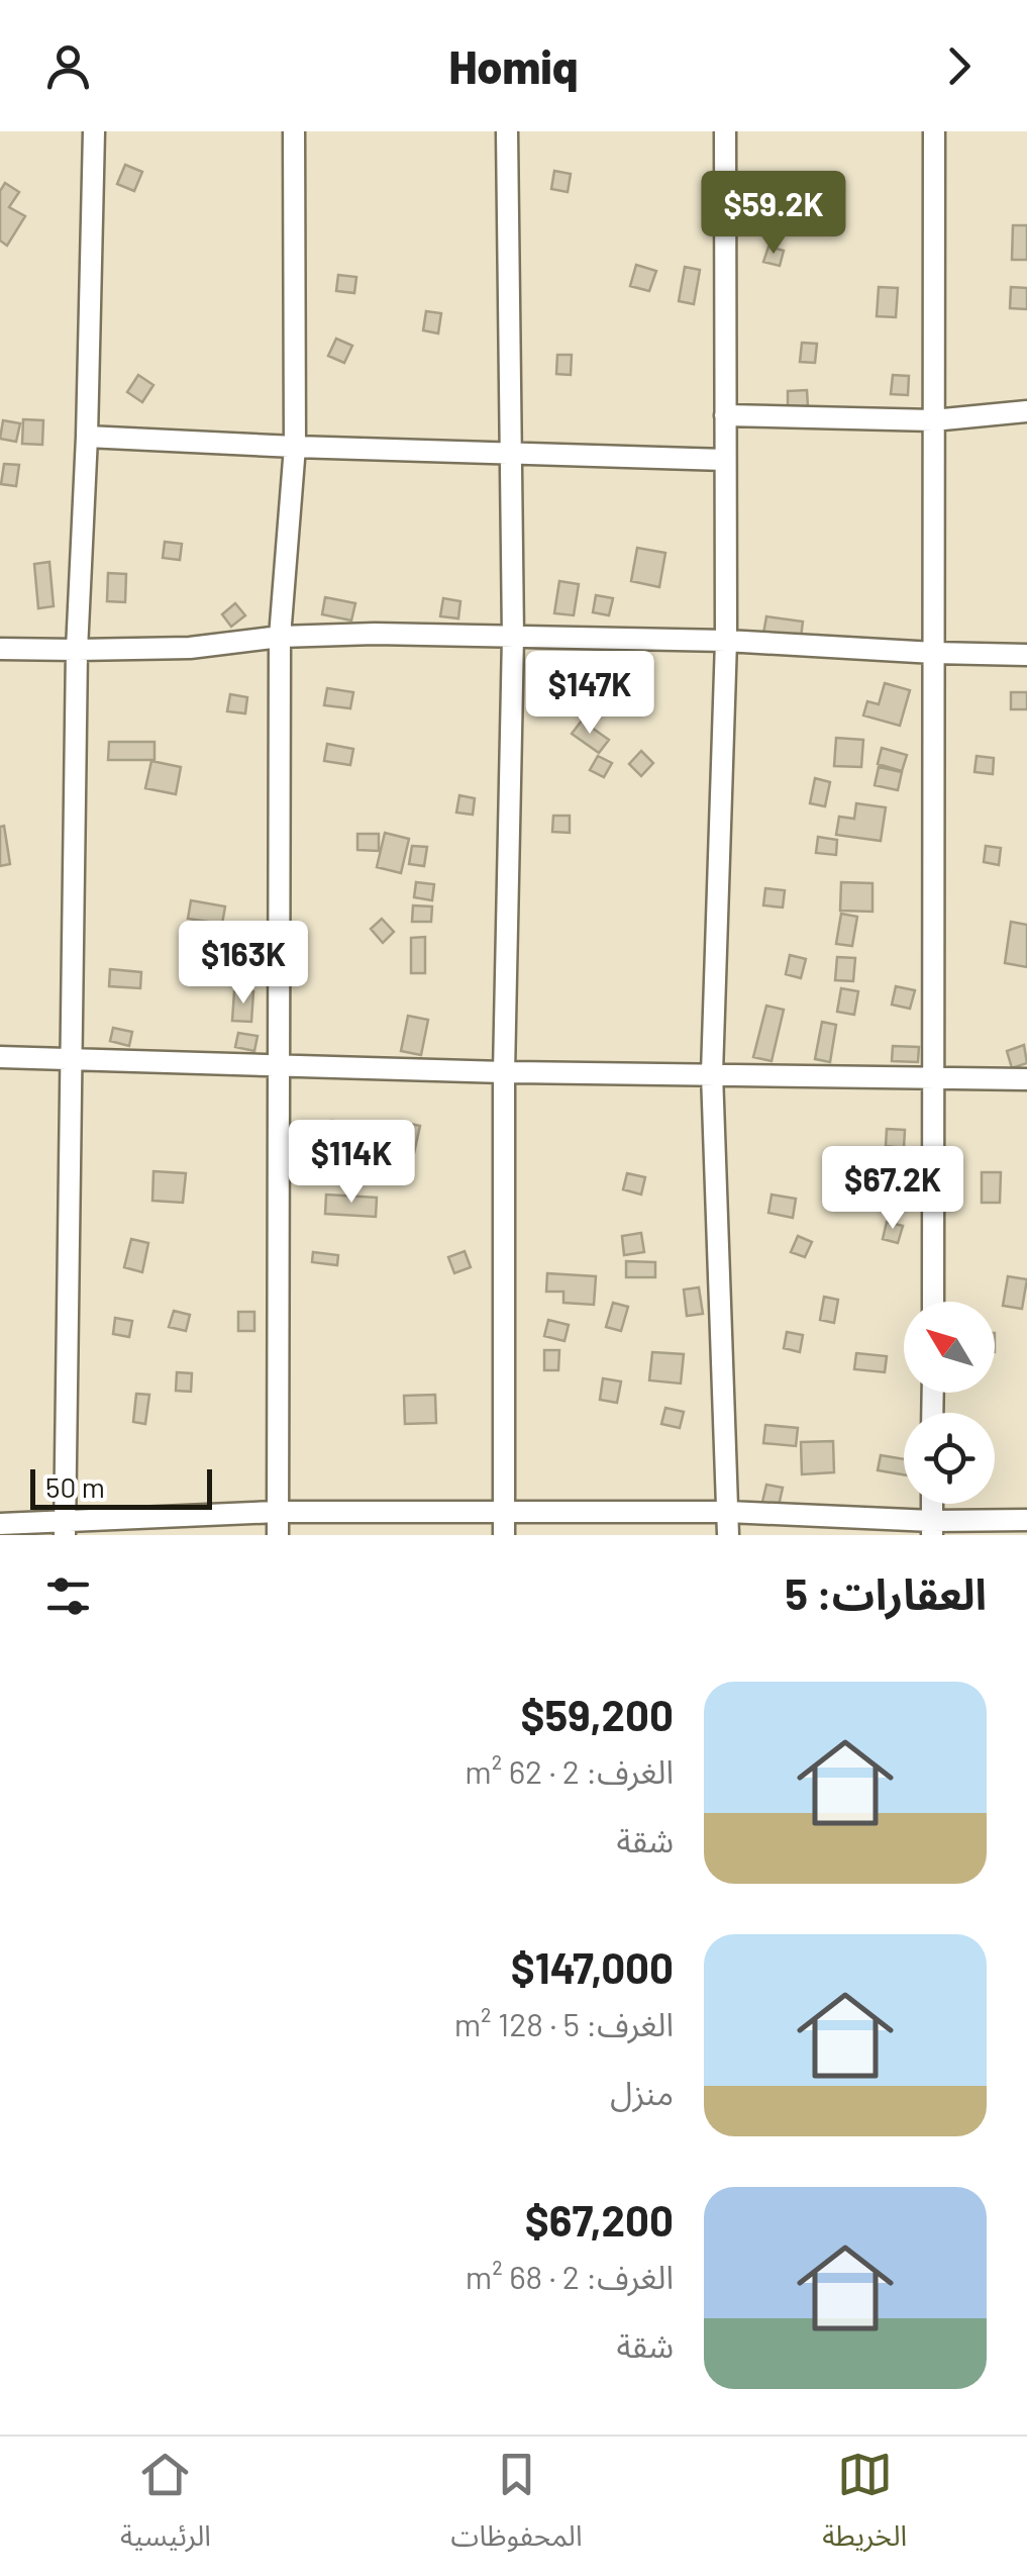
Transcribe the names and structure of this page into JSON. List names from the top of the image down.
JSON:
{
  "scale_bar": "50 m",
  "north": "top left",
  "page": {
    "header": "Homiq",
    "price": [
      "$59.2K",
      "$147K",
      "$163K",
      "$114K",
      "$67.2K"
    ],
    "scale": "50 m",
    "heading": "العقارات: 5",
    "list": [
      {
        "name": "$59,200",
        "note": "الغرف: 2 · 62 m² · شقة"
      },
      {
        "name": "$147,000",
        "note": "الغرف: 5 · 128 m² · منزل"
      },
      {
        "name": "$67,200",
        "note": "الغرف: 2 · 68 m² · شقة"
      }
    ],
    "tabs": ["الخريطة", "المحفوظات", "الرئيسية"]
  }
}
